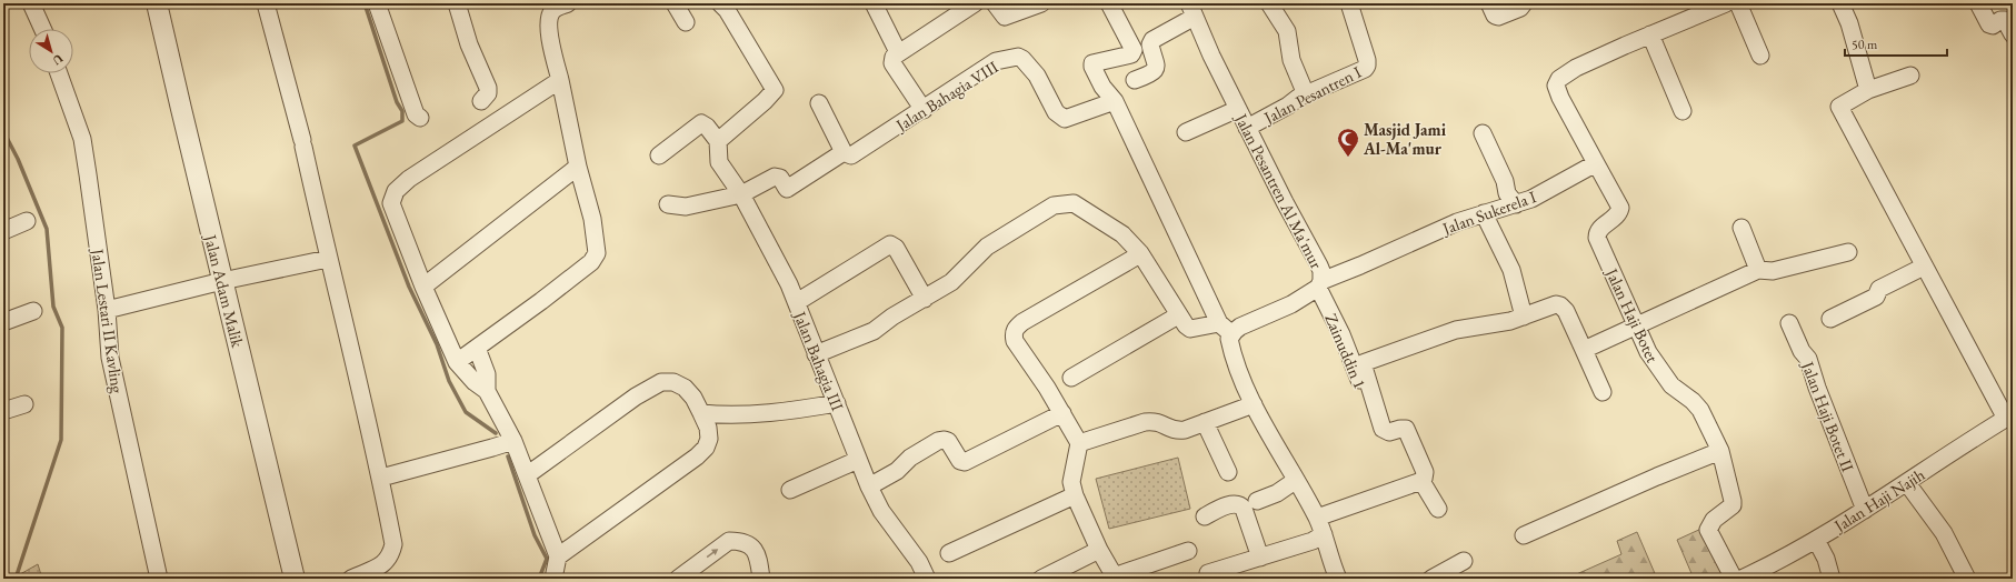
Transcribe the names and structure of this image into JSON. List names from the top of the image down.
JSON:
{
  "streets": {
    "street": [
      "Jalan Pesantren I",
      "Jalan Bahagia VIII",
      "Jalan Pesantren Al Ma'mur",
      "Jalan Sukerela I",
      "Jalan Adam Malik",
      "Jalan Haji Botet",
      "Jalan Lestari II Kavling",
      "Zainuddin 1",
      "Jalan Bahagia III",
      "Jalan Haji Botet II",
      "Jalan Haji Najih"
    ]
  },
  "crossings": [
    ["Jalan Pesantren I", "Jalan Pesantren Al Ma'mur"],
    ["Jalan Bahagia VIII", "Jalan Bahagia III"],
    ["Jalan Pesantren Al Ma'mur", "Jalan Sukerela I"],
    ["Jalan Pesantren Al Ma'mur", "Zainuddin 1"],
    ["Jalan Sukerela I", "Jalan Haji Botet"],
    ["Jalan Sukerela I", "Zainuddin 1"],
    ["Jalan Haji Botet II", "Jalan Haji Najih"]
  ],
  "places": {
    "mosque": ["Masjid Jami Al-Ma'mur"]
  },
  "scale_bar": "50 m",
  "north": "bottom right"
}
